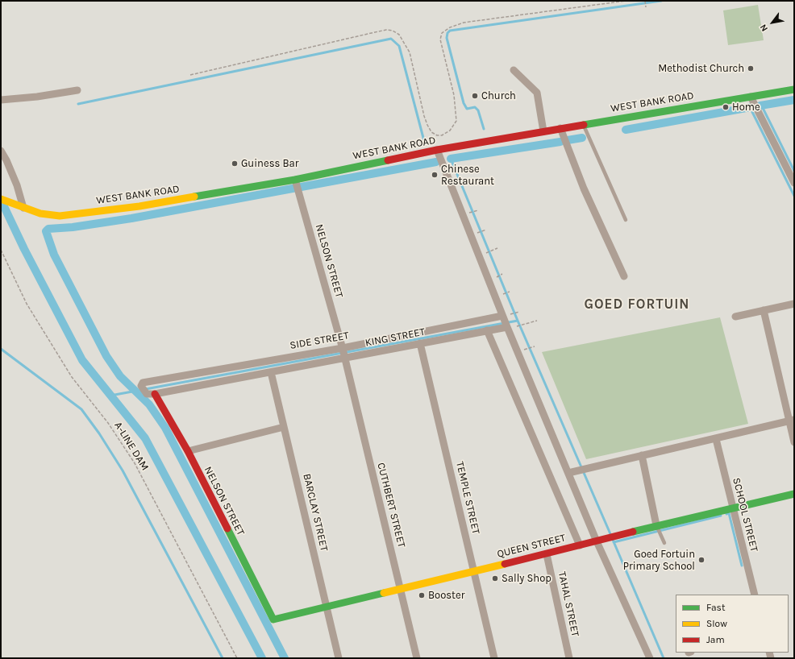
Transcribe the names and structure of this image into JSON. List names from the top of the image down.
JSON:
{
  "streets": {
    "main road": ["WEST BANK ROAD", "NELSON STREET", "QUEEN STREET"],
    "street": [
      "KING STREET",
      "SIDE STREET",
      "TEMPLE STREET",
      "CUTHBERT STREET",
      "BARCLAY STREET",
      "SCHOOL STREET",
      "TAHAL STREET"
    ],
    "path": ["A-LINE DAM"]
  },
  "crossings": [
    ["WEST BANK ROAD", "NELSON STREET"],
    ["NELSON STREET", "KING STREET"],
    ["NELSON STREET", "SIDE STREET"],
    ["NELSON STREET", "CUTHBERT STREET"],
    ["NELSON STREET", "QUEEN STREET"],
    ["KING STREET", "SIDE STREET"],
    ["KING STREET", "TEMPLE STREET"],
    ["KING STREET", "CUTHBERT STREET"],
    ["KING STREET", "BARCLAY STREET"],
    ["SIDE STREET", "CUTHBERT STREET"],
    ["TEMPLE STREET", "QUEEN STREET"],
    ["CUTHBERT STREET", "QUEEN STREET"],
    ["BARCLAY STREET", "QUEEN STREET"],
    ["SCHOOL STREET", "QUEEN STREET"],
    ["QUEEN STREET", "TAHAL STREET"]
  ],
  "districts": ["GOED FORTUIN"],
  "places": [
    "Methodist Church",
    "Church",
    "Home",
    "Guiness Bar",
    "Chinese Restaurant",
    "Goed Fortuin Primary School",
    "Sally Shop",
    "Booster"
  ],
  "legend": ["Fast", "Slow", "Jam"],
  "north": "bottom left"
}
